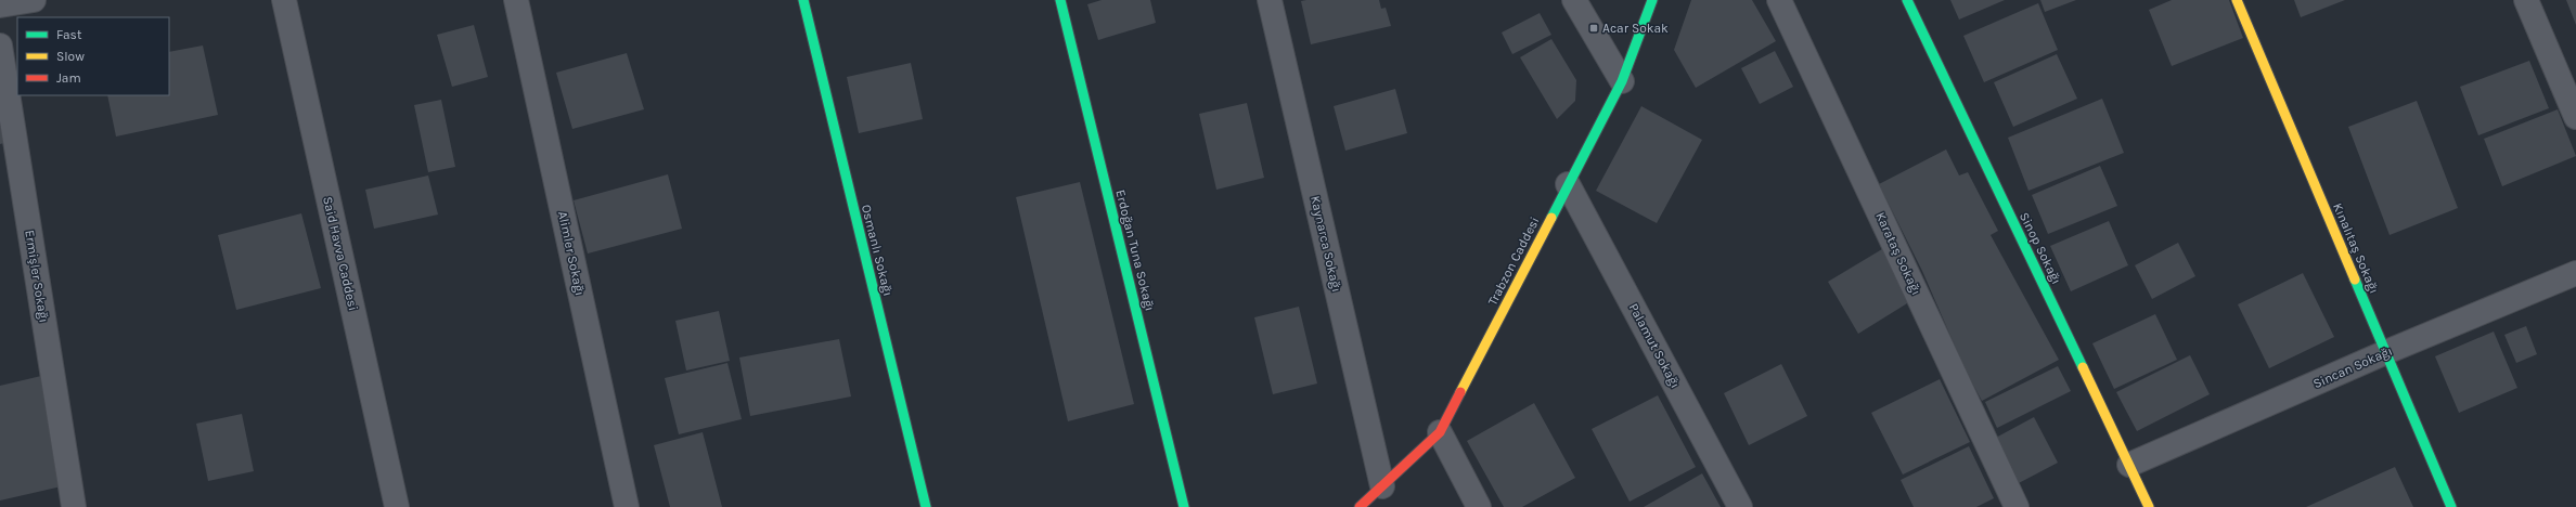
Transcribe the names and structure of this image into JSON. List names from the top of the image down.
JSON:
{
  "streets": {
    "street": [
      "Kaynarca Sokağı",
      "Sinop Sokağı",
      "Kınalıtaş Sokağı",
      "Osmanlı Sokağı",
      "Erdoğan Tuna Sokağı",
      "Said Havva Caddesi",
      "Alimler Sokağı",
      "Karataş Sokağı",
      "Trabzon Caddesi",
      "Ermişler Sokağı",
      "Palamut Sokağı",
      "Sincan Sokağı"
    ]
  },
  "crossings": [
    ["Kaynarca Sokağı", "Trabzon Caddesi"],
    ["Sinop Sokağı", "Sincan Sokağı"],
    ["Kınalıtaş Sokağı", "Sincan Sokağı"],
    ["Trabzon Caddesi", "Palamut Sokağı"]
  ],
  "places": {
    "transit": ["Acar Sokak"]
  },
  "legend": ["Fast", "Slow", "Jam"]
}
